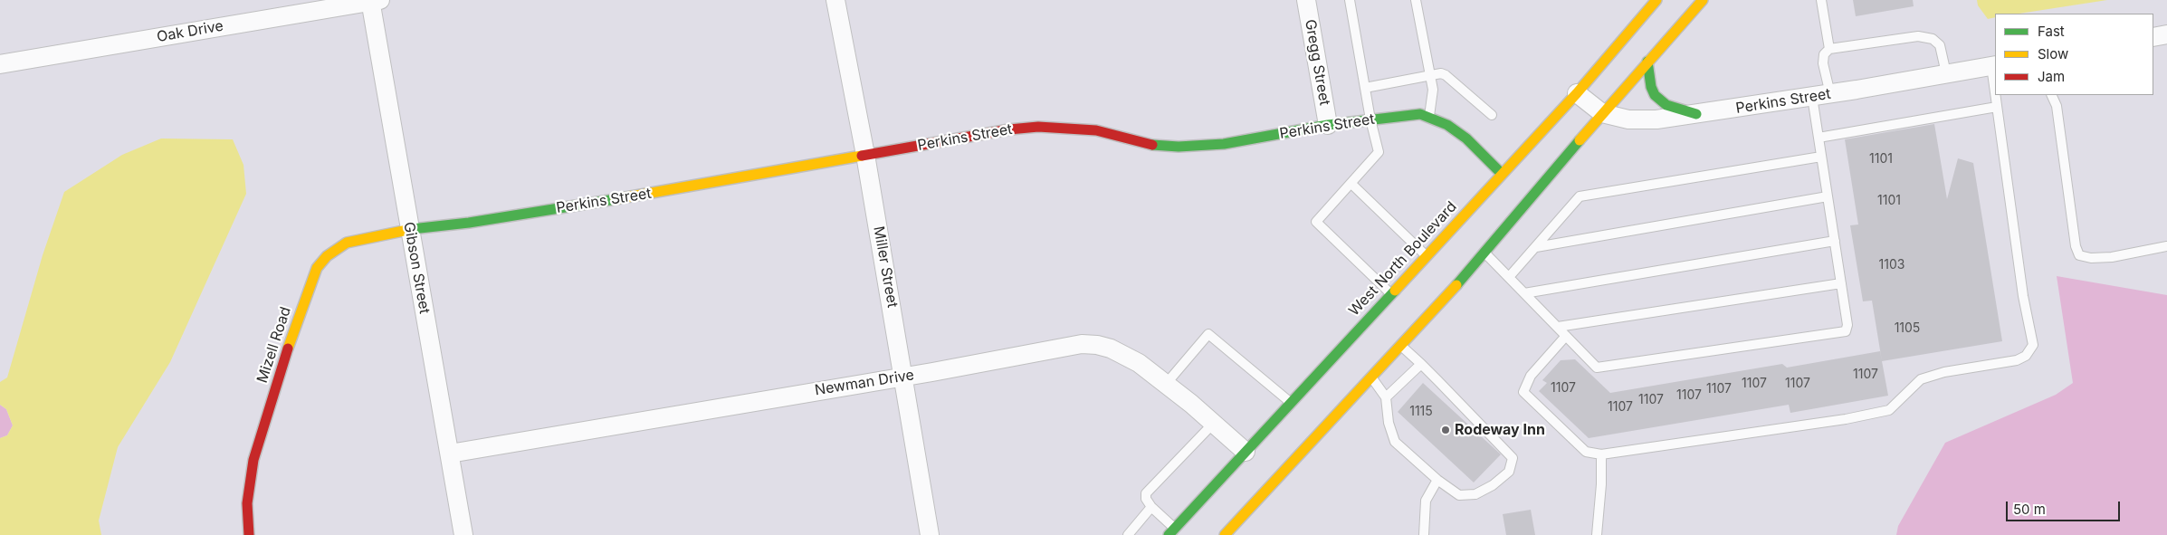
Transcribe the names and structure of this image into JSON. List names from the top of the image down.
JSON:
{
  "streets": {
    "main road": ["Perkins Street", "West North Boulevard", "Mizell Road"],
    "street": [
      "Oak Drive",
      "Gregg Street",
      "Miller Street",
      "Gibson Street",
      "Newman Drive"
    ]
  },
  "crossings": [
    ["Oak Drive", "Gibson Street"],
    ["Gregg Street", "Perkins Street"],
    ["Perkins Street", "West North Boulevard"],
    ["Perkins Street", "Miller Street"],
    ["Perkins Street", "Gibson Street"],
    ["Perkins Street", "Mizell Road"],
    ["West North Boulevard", "Newman Drive"],
    ["Miller Street", "Newman Drive"],
    ["Gibson Street", "Mizell Road"],
    ["Gibson Street", "Newman Drive"]
  ],
  "places": ["Rodeway Inn"],
  "house_numbers": [
    "1101",
    "1101",
    "1103",
    "1105",
    "1107",
    "1107",
    "1107",
    "1107",
    "1107",
    "1107",
    "1107",
    "1107",
    "1115"
  ],
  "legend": ["Fast", "Slow", "Jam"],
  "scale_bar": "50 m"
}
